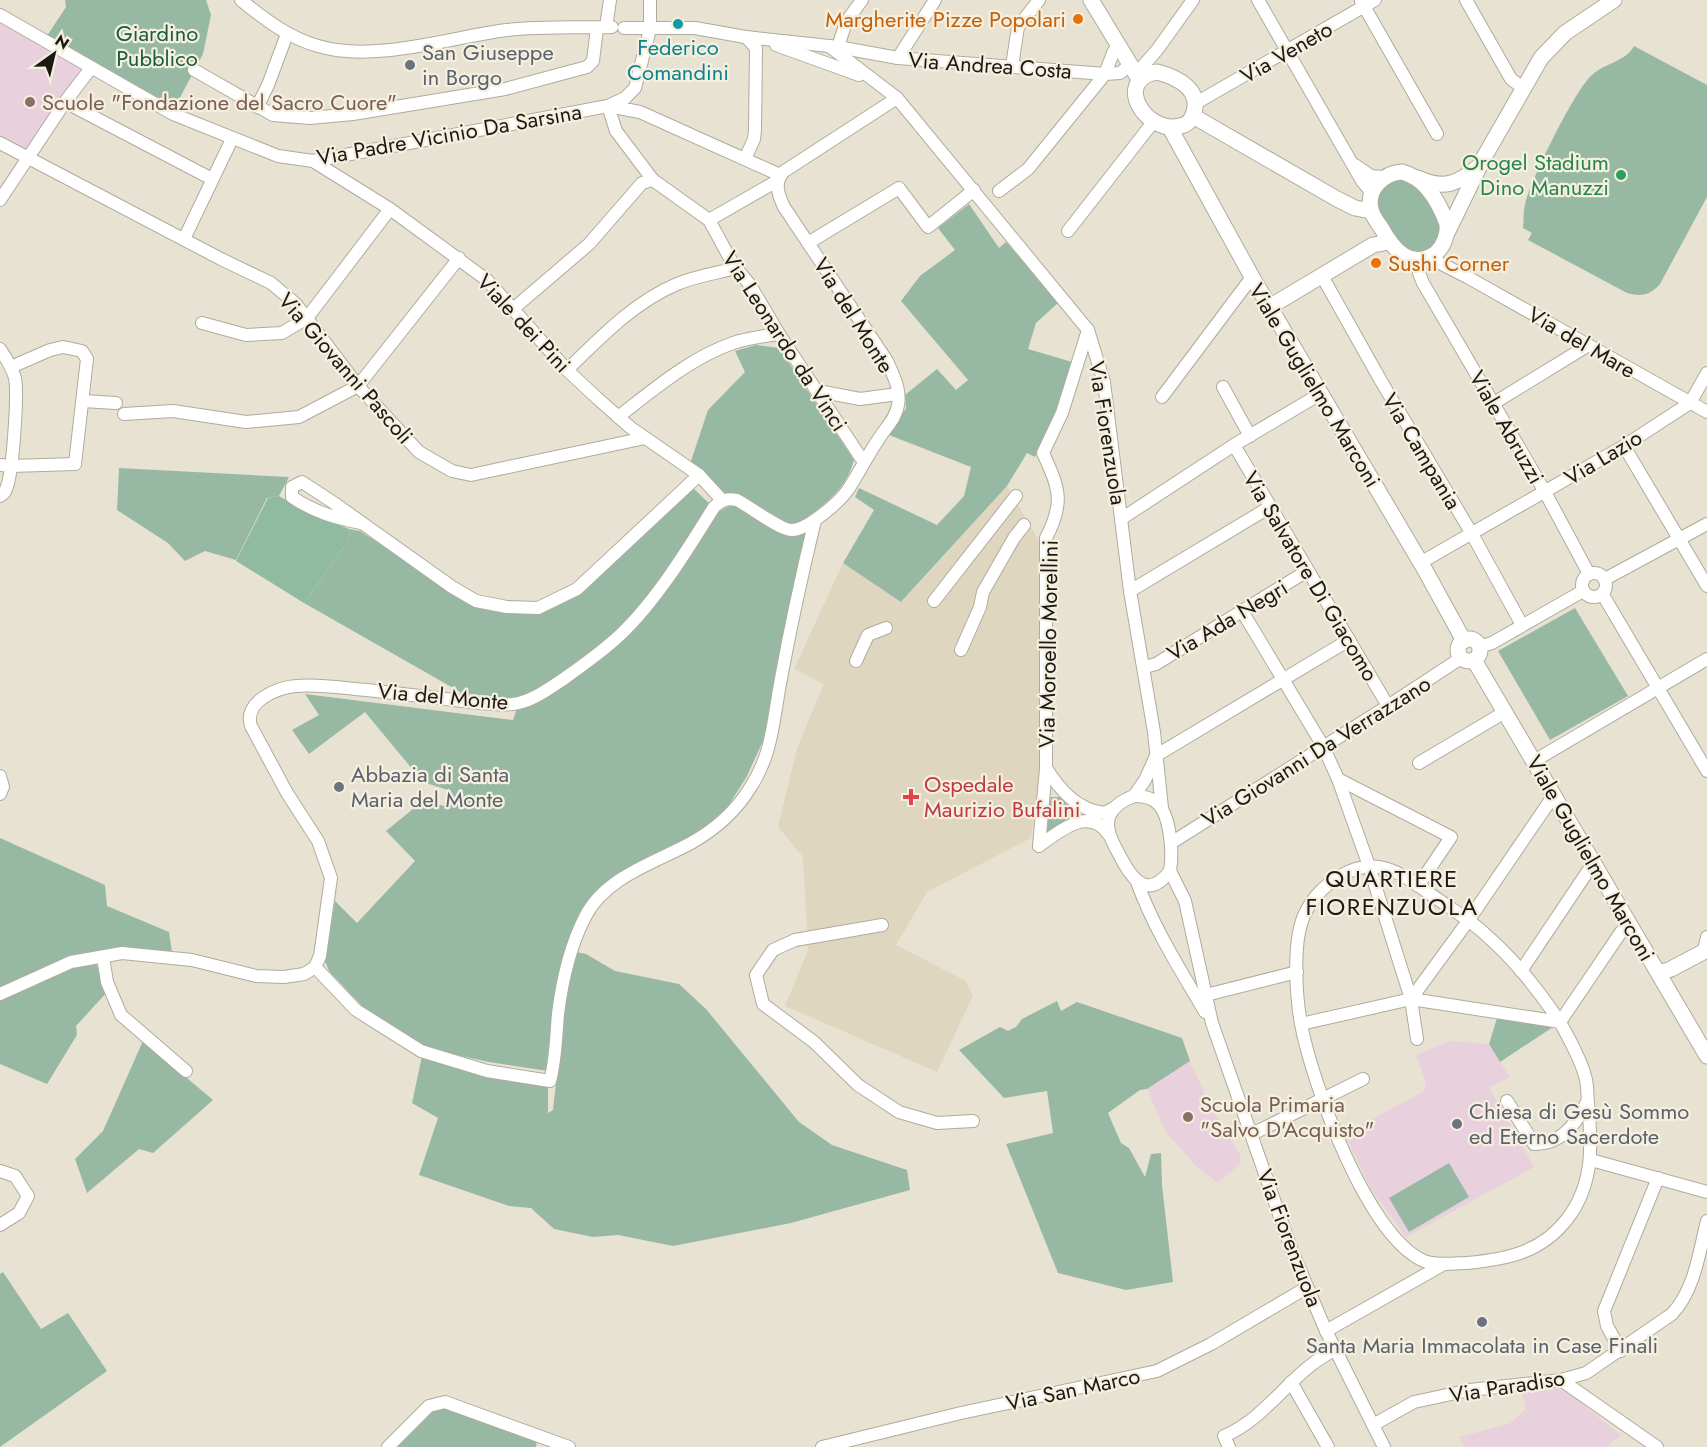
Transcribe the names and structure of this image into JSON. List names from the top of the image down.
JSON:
{
  "streets": {
    "main road": ["Viale Guglielmo Marconi"],
    "street": [
      "Via Veneto",
      "Via Andrea Costa",
      "Via Padre Vicinio Da Sarsina",
      "Via del Monte",
      "Viale dei Pini",
      "Via Leonardo da Vinci",
      "Via del Mare",
      "Via Giovanni Pascoli",
      "Viale Abruzzi",
      "Via Fiorenzuola",
      "Via Campania",
      "Via Lazio",
      "Via Salvatore Di Giacomo",
      "Via Ada Negri",
      "Via Moroello Morellini",
      "Via Giovanni Da Verrazzano",
      "Via Paradiso",
      "Via San Marco"
    ]
  },
  "crossings": [
    ["Via Veneto", "Via Andrea Costa"],
    ["Via Veneto", "Viale Guglielmo Marconi"],
    ["Via Andrea Costa", "Viale Guglielmo Marconi"],
    ["Via Andrea Costa", "Via Fiorenzuola"],
    ["Via Padre Vicinio Da Sarsina", "Via del Monte"],
    ["Via Padre Vicinio Da Sarsina", "Viale dei Pini"],
    ["Via del Monte", "Viale dei Pini"],
    ["Via del Monte", "Via Leonardo da Vinci"],
    ["Viale dei Pini", "Via Giovanni Pascoli"],
    ["Via del Mare", "Viale Abruzzi"],
    ["Via del Mare", "Via Lazio"],
    ["Viale Guglielmo Marconi", "Via Lazio"],
    ["Viale Guglielmo Marconi", "Via Giovanni Da Verrazzano"],
    ["Viale Abruzzi", "Via Lazio"],
    ["Viale Abruzzi", "Via Giovanni Da Verrazzano"],
    ["Via Fiorenzuola", "Via Ada Negri"],
    ["Via Fiorenzuola", "Via Moroello Morellini"],
    ["Via Fiorenzuola", "Via Giovanni Da Verrazzano"],
    ["Via Fiorenzuola", "Via Paradiso"],
    ["Via Fiorenzuola", "Via San Marco"],
    ["Via Campania", "Via Lazio"],
    ["Via Campania", "Via Giovanni Da Verrazzano"],
    ["Via Salvatore Di Giacomo", "Via Ada Negri"],
    ["Via Salvatore Di Giacomo", "Via Giovanni Da Verrazzano"],
    ["Via Moroello Morellini", "Via Giovanni Da Verrazzano"]
  ],
  "districts": ["QUARTIERE FIORENZUOLA"],
  "parks": ["Giardino Pubblico"],
  "places": {
    "other": [
      "Margherite Pizze Popolari",
      "Federico Comandini",
      "San Giuseppe in Borgo",
      "Scuole \"Fondazione del Sacro Cuore\"",
      "Orogel Stadium Dino Manuzzi",
      "Sushi Corner",
      "Abbazia di Santa Maria del Monte",
      "Scuola Primaria \"Salvo D'Acquisto\"",
      "Chiesa di Gesù Sommo ed Eterno Sacerdote",
      "Santa Maria Immacolata in Case Finali"
    ],
    "health": ["Ospedale Maurizio Bufalini"]
  },
  "north": "top right"
}
